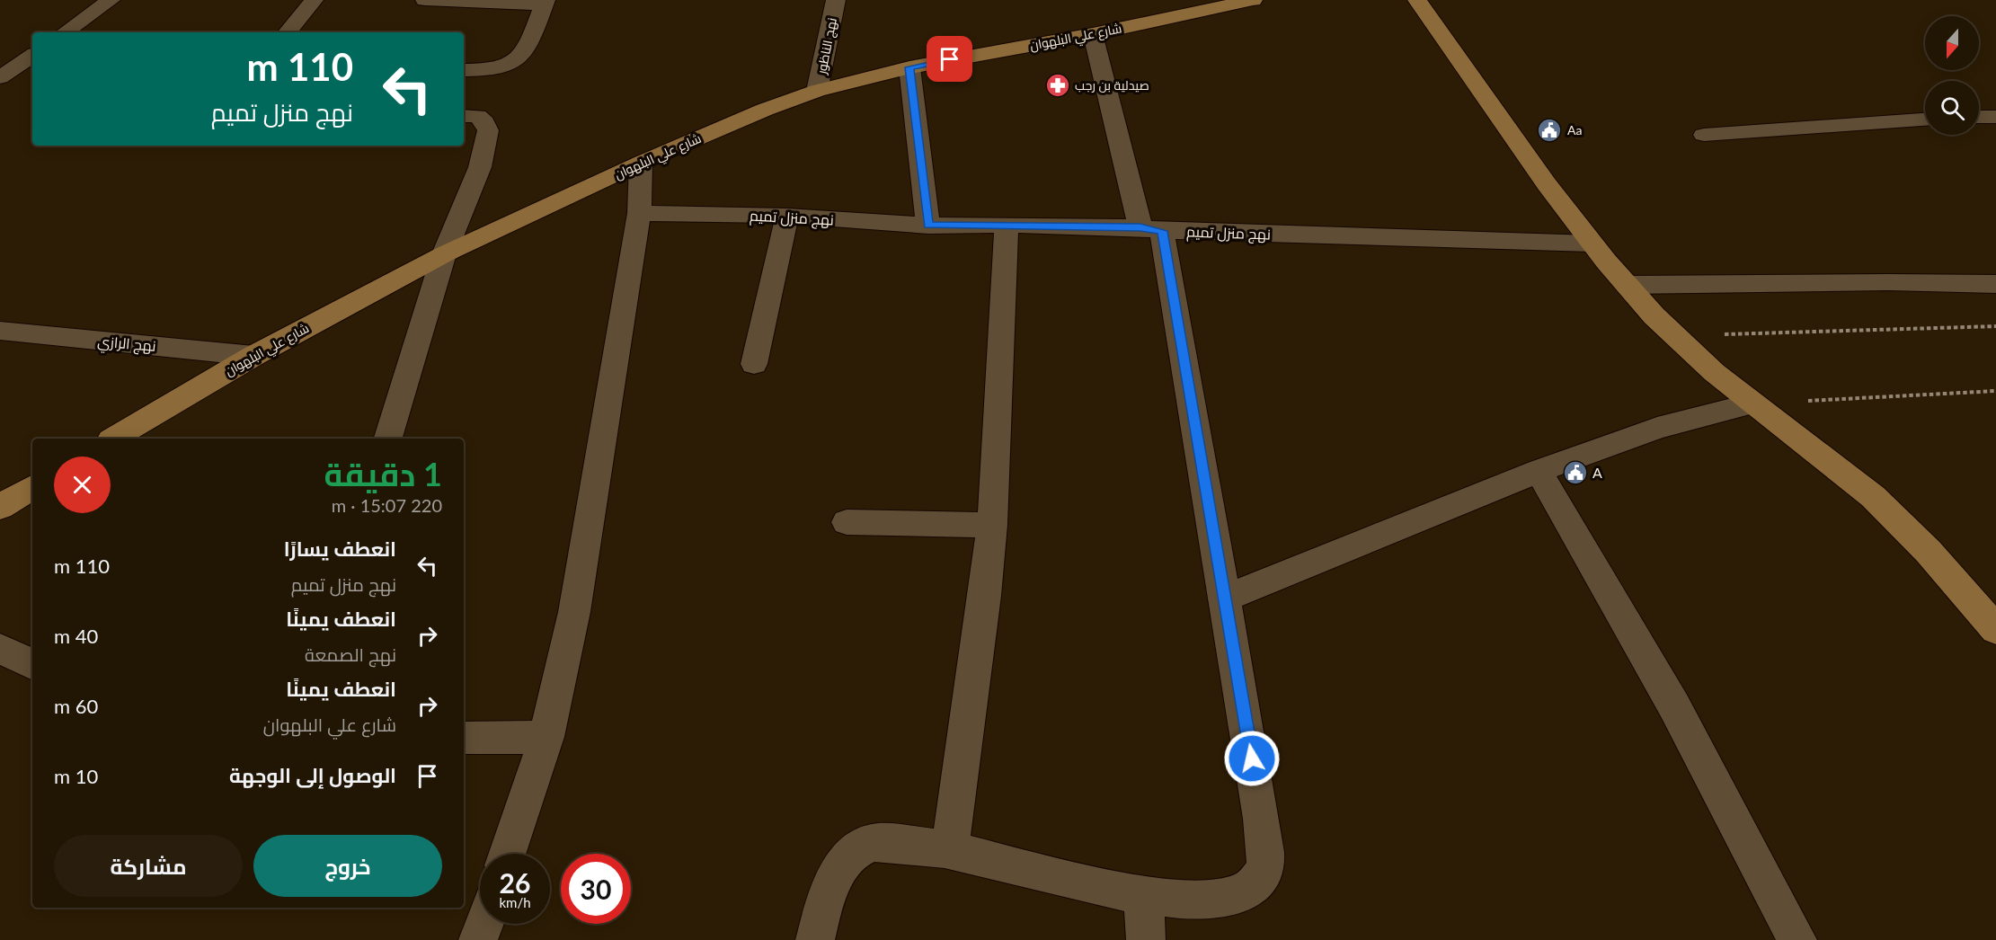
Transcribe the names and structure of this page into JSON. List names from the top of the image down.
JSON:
{
  "streets": {
    "main road": ["شارع علي البلهوان"],
    "street": ["نهج الناظور", "نهج منزل تميم", "نهج الرازي"]
  },
  "crossings": [
    ["شارع علي البلهوان", "نهج الناظور"],
    ["شارع علي البلهوان", "نهج الرازي"]
  ],
  "places": {
    "pharmacy": ["صيدلية بن رجب"],
    "public building": ["Aa", "A"]
  },
  "north": "bottom",
  "page": {
    "turn": ["110 m", "نهج منزل تميم"],
    "heading": ["1 دقيقة", "220 m · 15:07"],
    "list": [
      {
        "name": "انعطف يسارًا",
        "note": "نهج منزل تميم",
        "value": "110 m"
      },
      {
        "name": "انعطف يمينًا",
        "note": "نهج الصمعة",
        "value": "40 m"
      },
      {
        "name": "انعطف يمينًا",
        "note": "شارع علي البلهوان",
        "value": "60 m"
      },
      {
        "name": "الوصول إلى الوجهة",
        "value": "10 m"
      }
    ],
    "buttons": ["خروج", "مشاركة"],
    "speed": "26 km/h",
    "limit": "30"
  }
}
